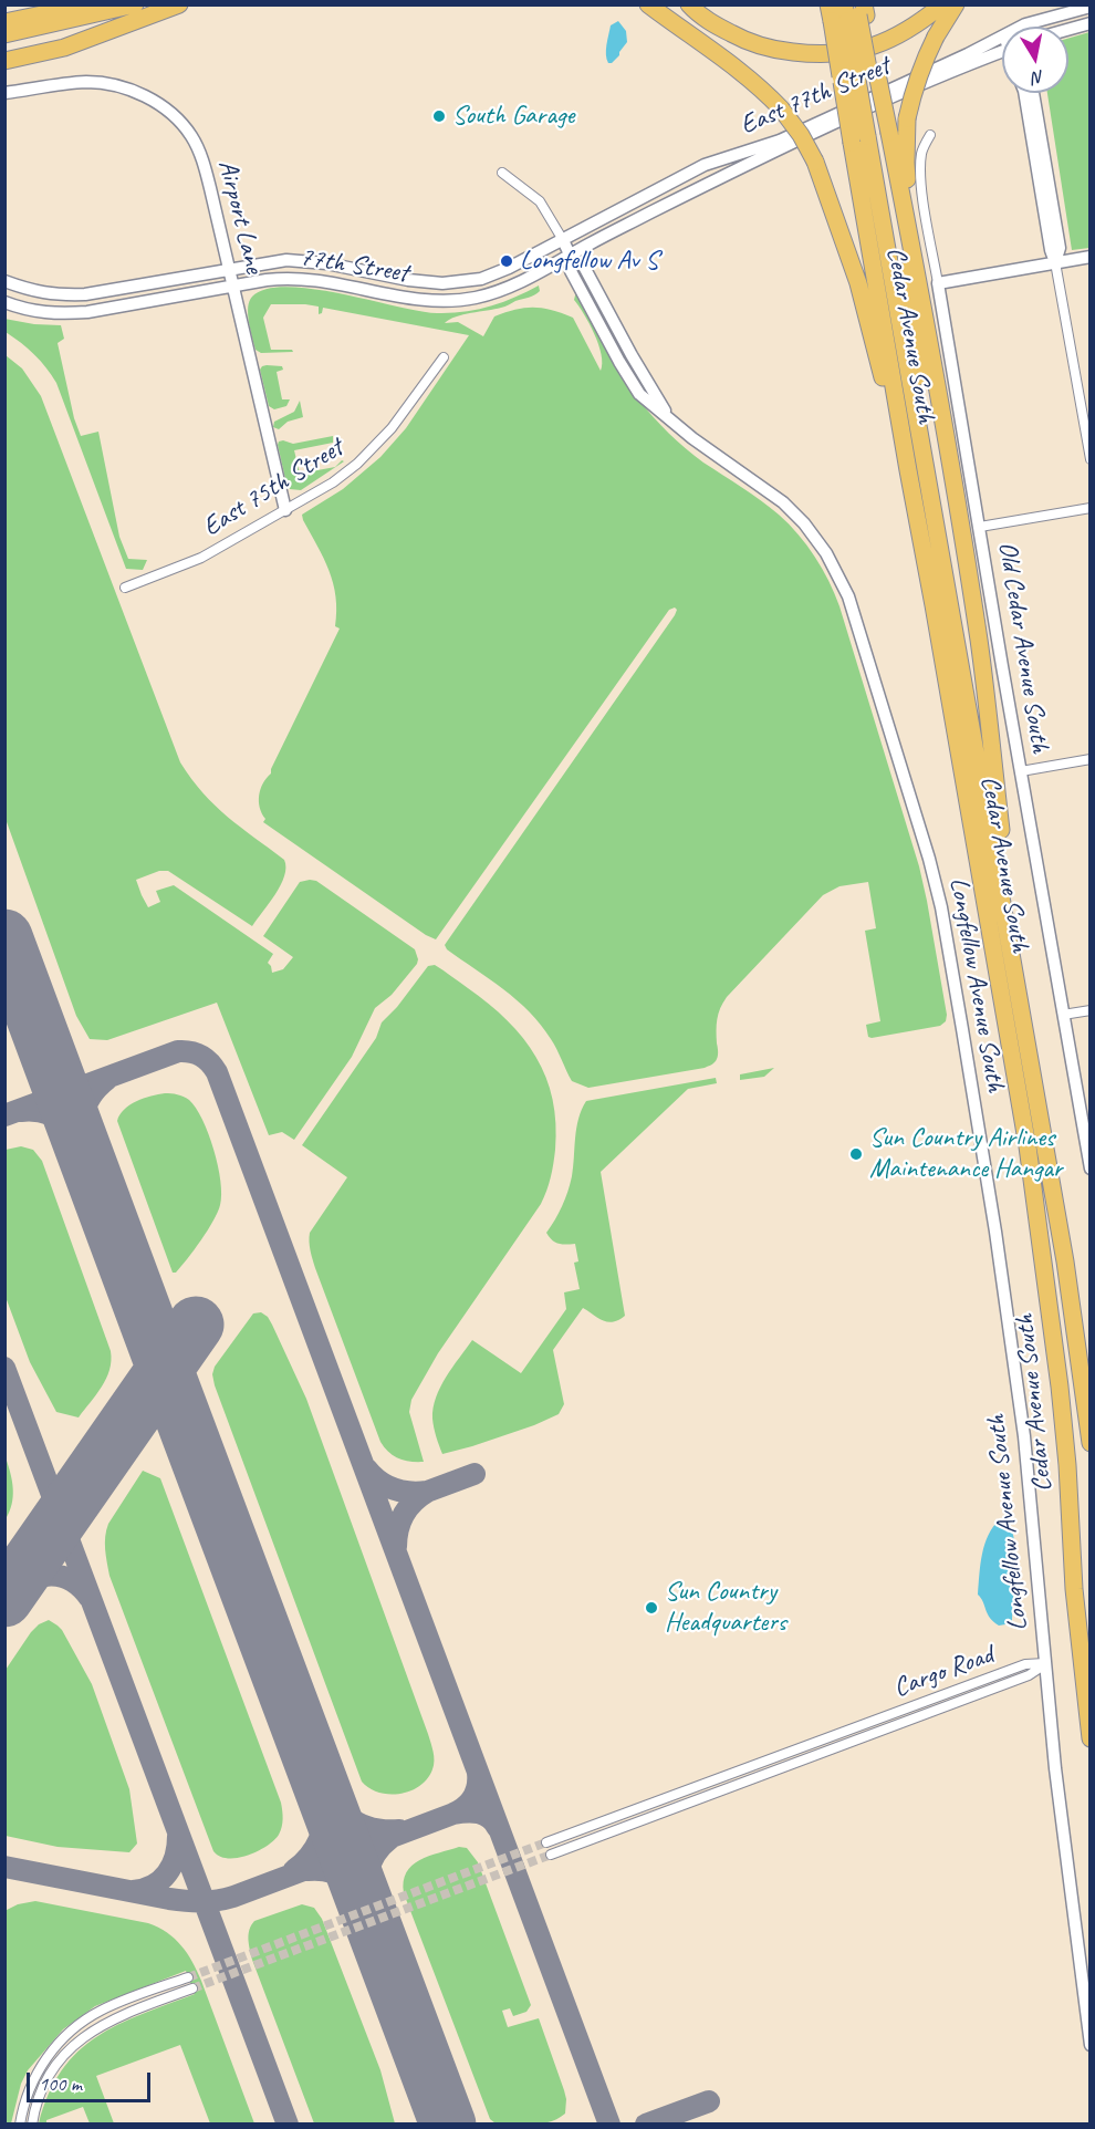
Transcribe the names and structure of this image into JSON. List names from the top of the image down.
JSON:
{
  "streets": {
    "highway": ["Cedar Avenue South"],
    "street": [
      "East 77th Street",
      "Airport Lane",
      "77th Street",
      "East 75th Street",
      "Old Cedar Avenue South",
      "Longfellow Avenue South",
      "Cargo Road"
    ]
  },
  "crossings": [
    ["East 77th Street", "77th Street"],
    ["East 77th Street", "Longfellow Avenue South"],
    ["Airport Lane", "77th Street"],
    ["Airport Lane", "East 75th Street"],
    ["77th Street", "Longfellow Avenue South"],
    ["Longfellow Avenue South", "Cargo Road"]
  ],
  "places": [
    "South Garage",
    "Longfellow Av S",
    "Sun Country Airlines Maintenance Hangar",
    "Sun Country Headquarters"
  ],
  "scale_bar": "100 m",
  "north": "bottom"
}
